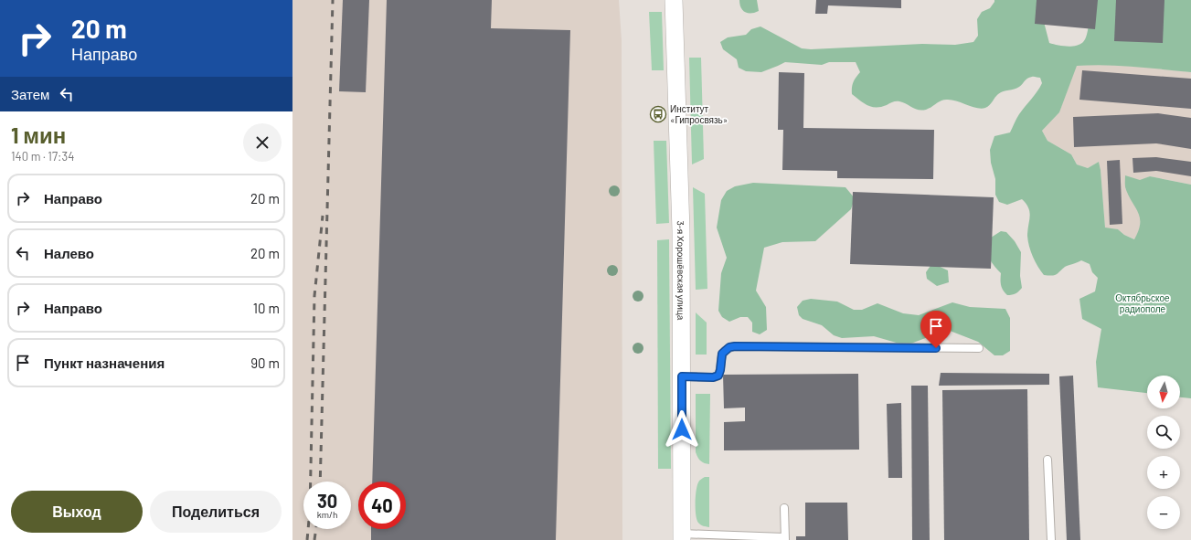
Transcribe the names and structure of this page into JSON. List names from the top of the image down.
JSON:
{
  "streets": {
    "street": ["3-я Хорошёвская улица"]
  },
  "parks": ["Октябрьское радиополе"],
  "places": {
    "bus stop": ["Институт «Гипросвязь»"]
  },
  "north": "bottom",
  "page": {
    "turn": ["20 m", "Направо"],
    "then": "Затем",
    "heading": ["1 мин", "140 m · 17:34"],
    "list": [
      {
        "name": "Направо",
        "value": "20 m"
      },
      {
        "name": "Налево",
        "value": "20 m"
      },
      {
        "name": "Направо",
        "value": "10 m"
      },
      {
        "name": "Пункт назначения",
        "value": "90 m"
      }
    ],
    "map_buttons": ["+", "−"],
    "speed": "30 km/h",
    "limit": "40",
    "buttons": ["Выход", "Поделиться"]
  }
}
